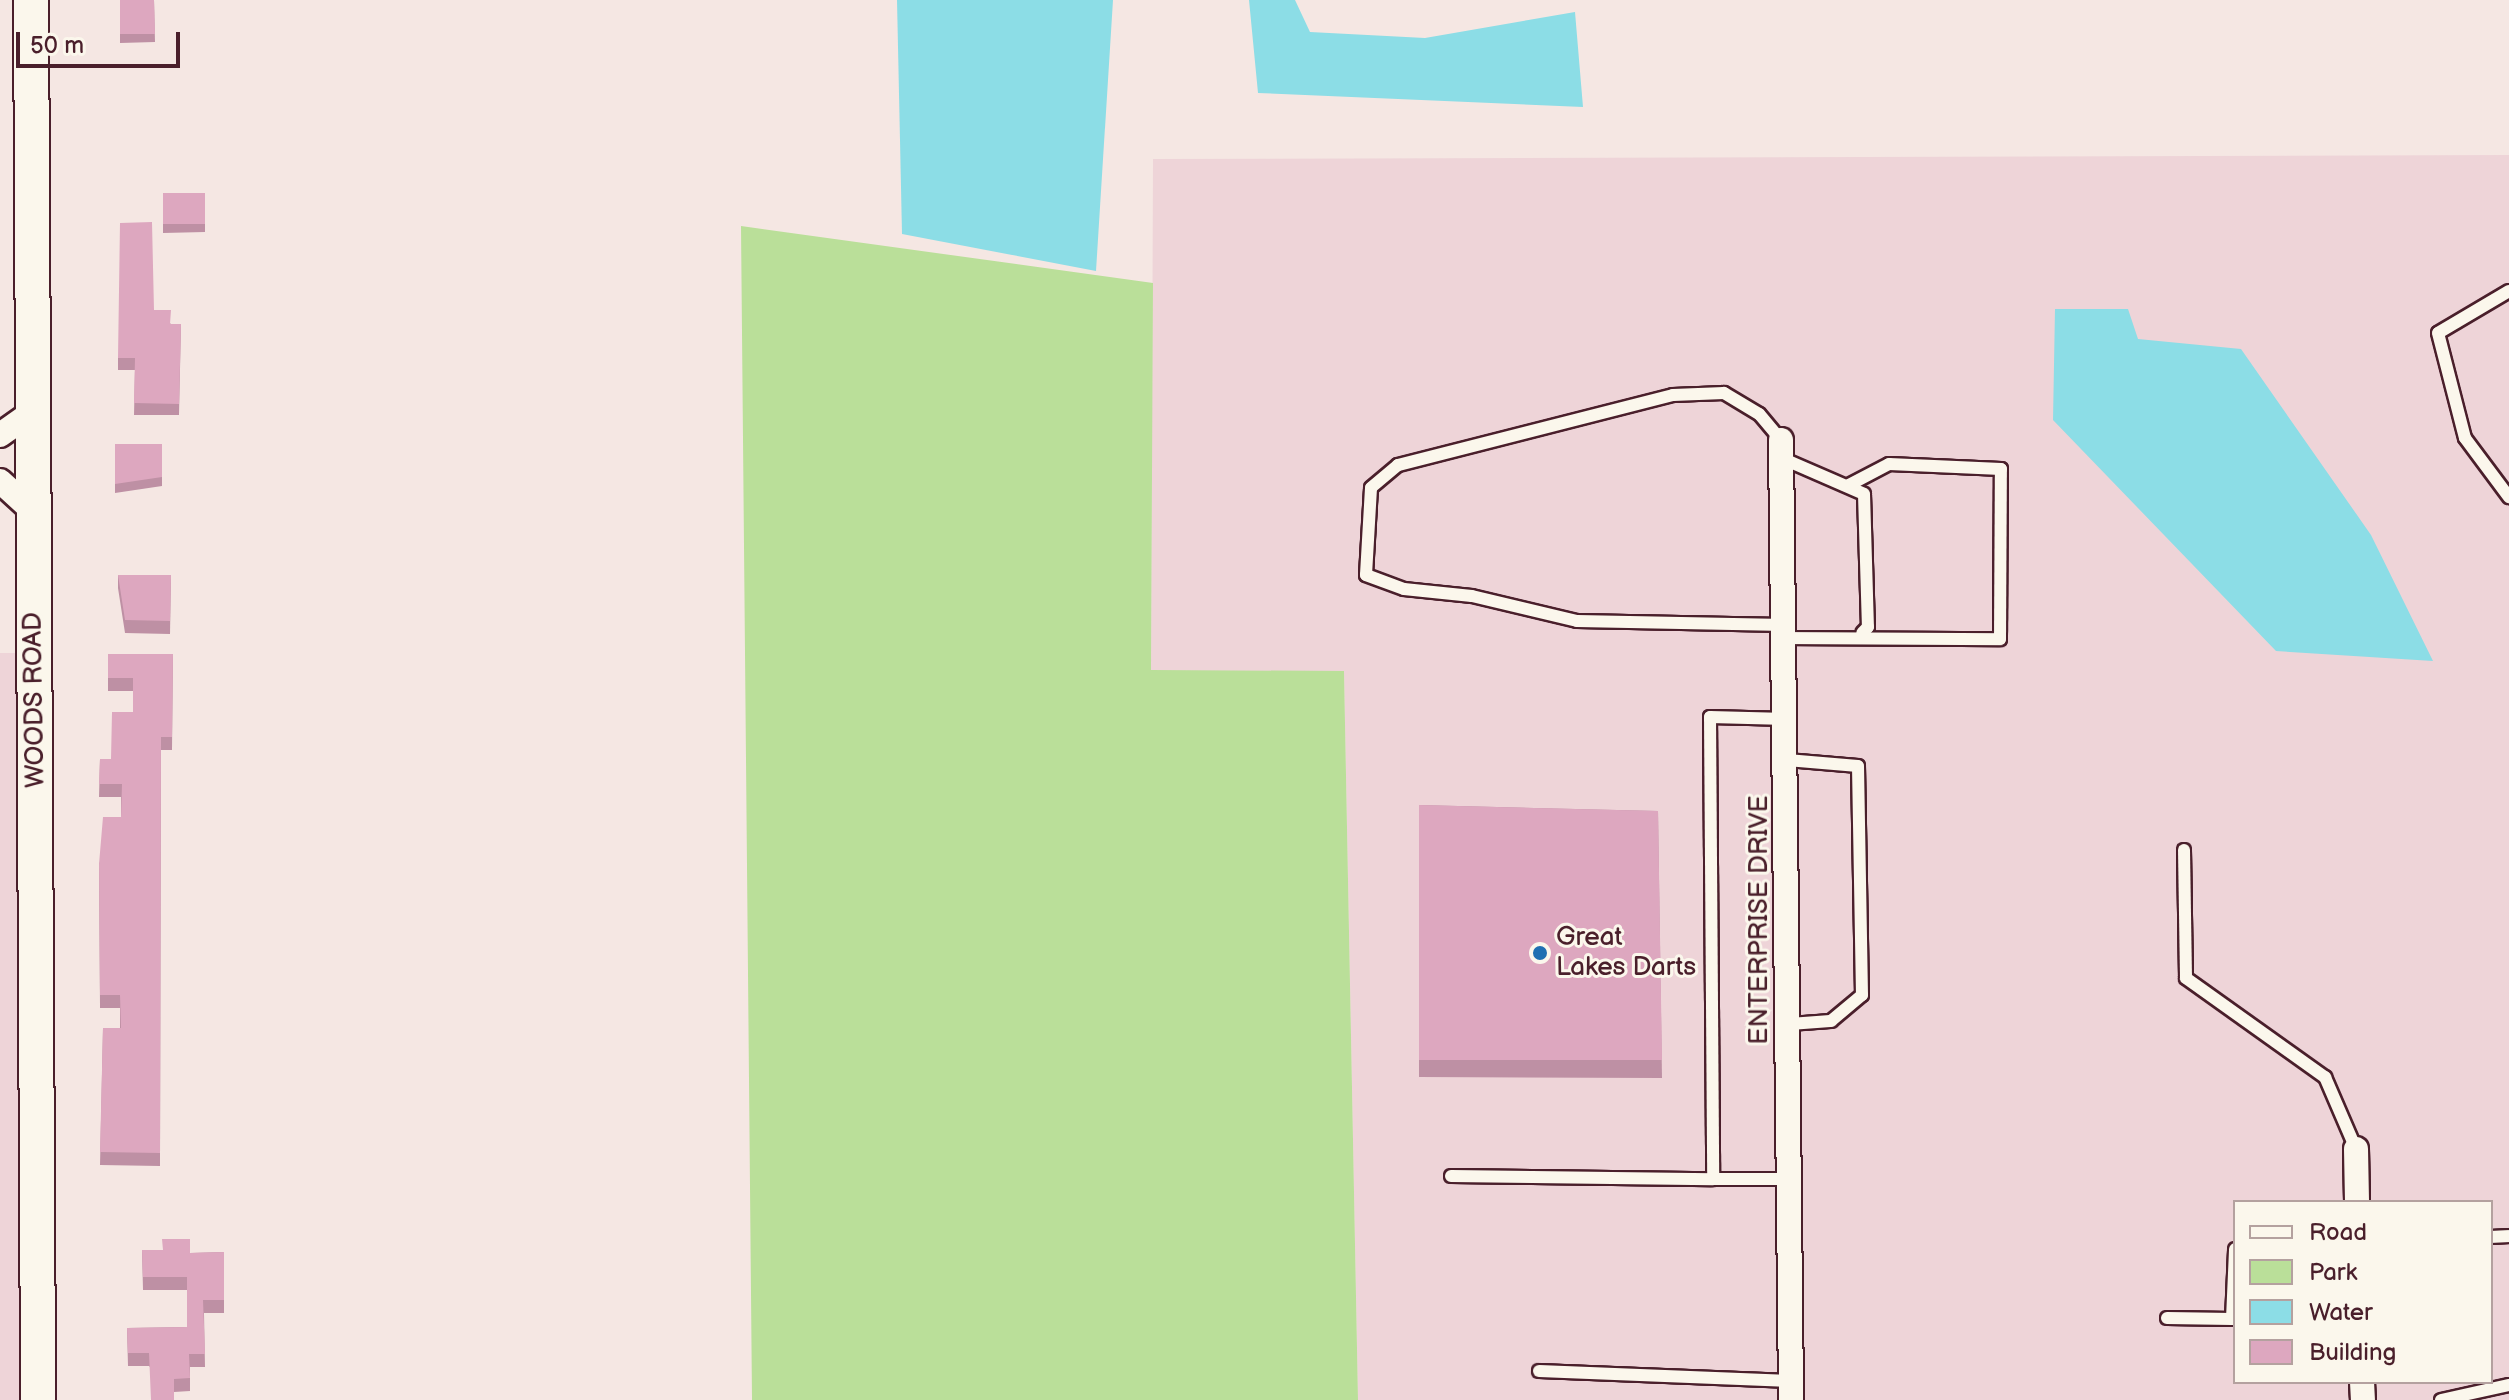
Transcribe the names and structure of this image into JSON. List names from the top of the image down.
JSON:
{
  "streets": {
    "street": ["WOODS ROAD", "ENTERPRISE DRIVE"]
  },
  "places": ["Great Lakes Darts"],
  "legend": [
    "Road",
    "Park",
    "Water",
    "Building"
  ],
  "scale_bar": "50 m"
}
